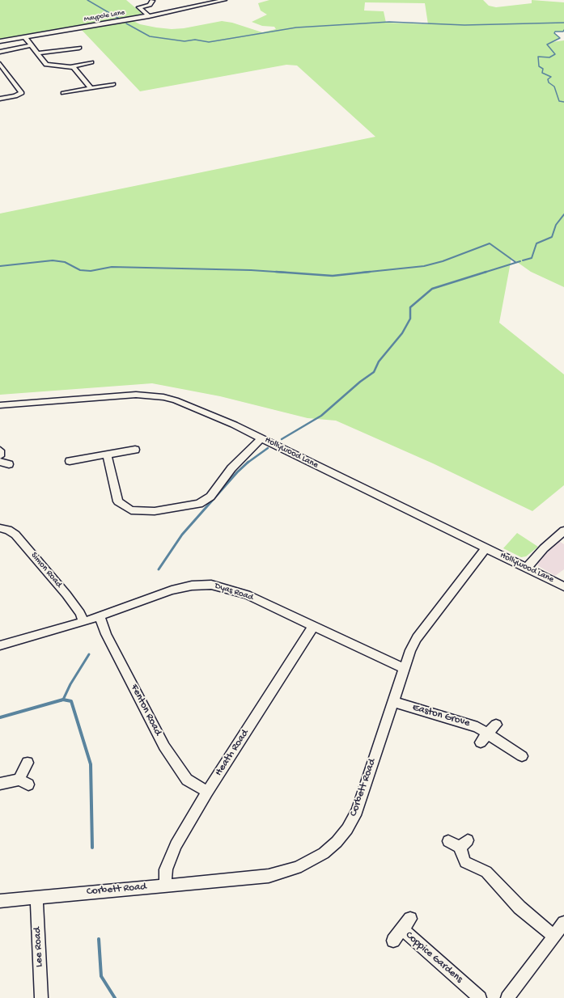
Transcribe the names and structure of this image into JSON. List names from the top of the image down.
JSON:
{
  "streets": {
    "street": [
      "Maypole Lane",
      "Hollywood Lane",
      "Simon Road",
      "Dyas Road",
      "Fenton Road",
      "Easton Grove",
      "Heath Road",
      "Corbett Road",
      "Lee Road",
      "Coppice Gardens"
    ]
  },
  "crossings": [
    ["Hollywood Lane", "Corbett Road"],
    ["Simon Road", "Dyas Road"],
    ["Dyas Road", "Fenton Road"],
    ["Dyas Road", "Heath Road"],
    ["Dyas Road", "Corbett Road"],
    ["Fenton Road", "Heath Road"],
    ["Easton Grove", "Corbett Road"],
    ["Heath Road", "Corbett Road"],
    ["Corbett Road", "Lee Road"]
  ]
}
